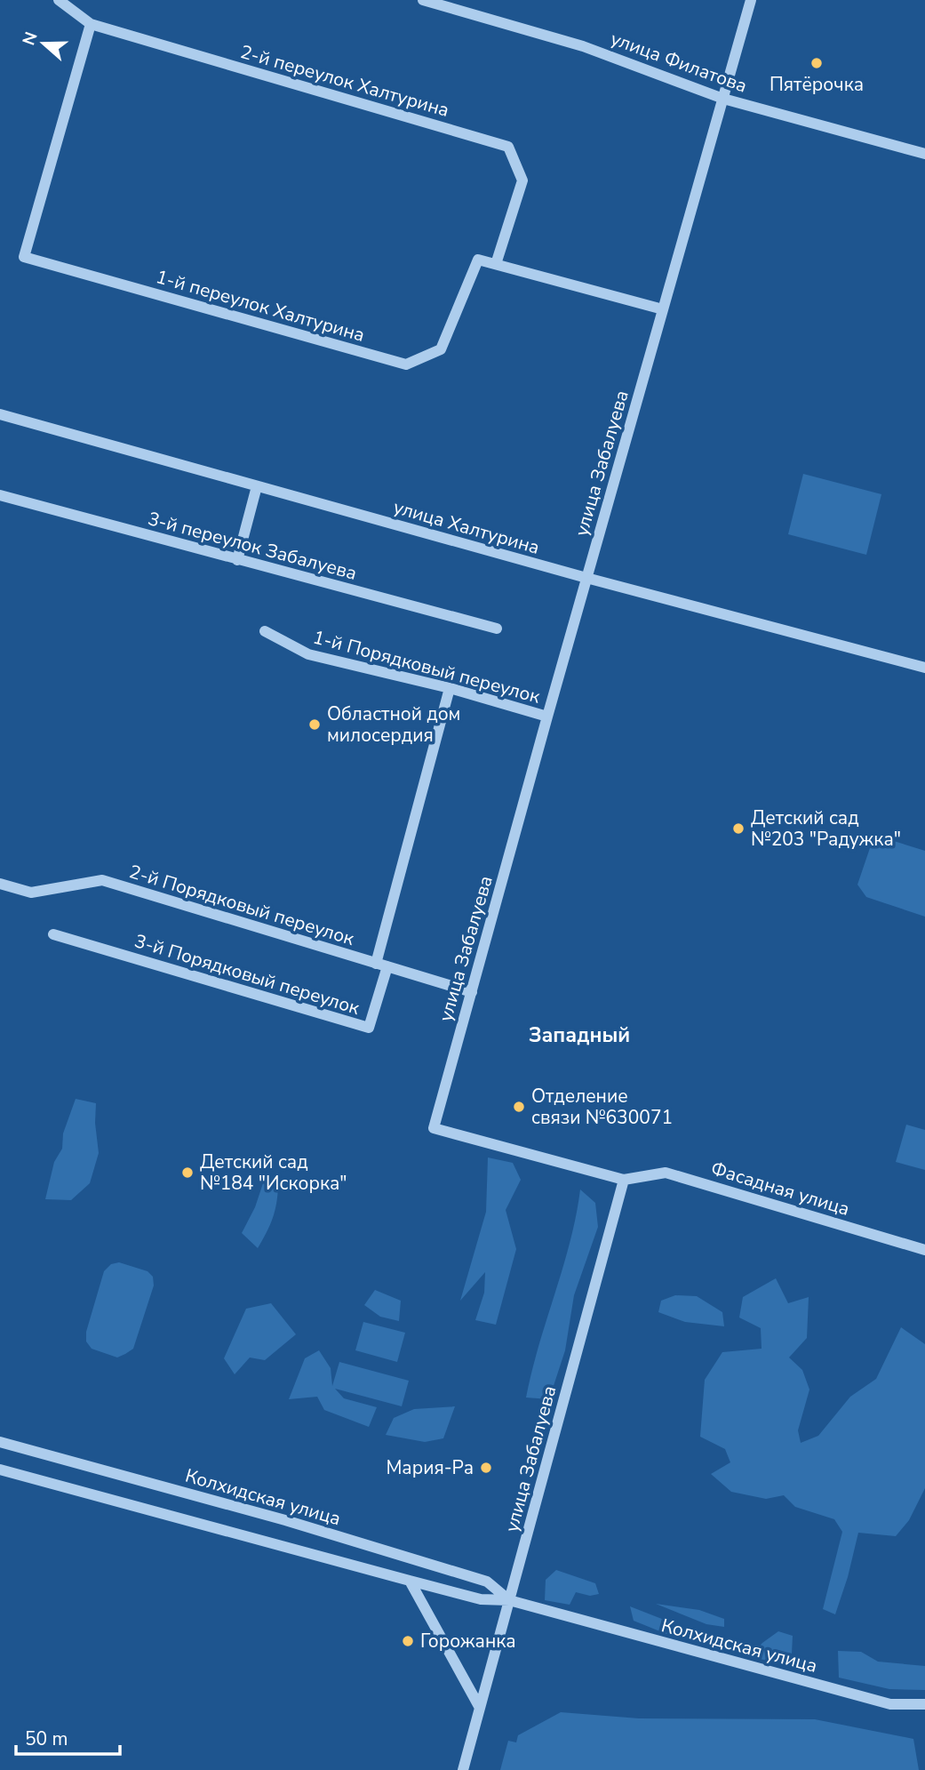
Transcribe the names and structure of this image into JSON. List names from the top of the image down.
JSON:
{
  "streets": {
    "street": [
      "улица Филатова",
      "2-й переулок Халтурина",
      "1-й переулок Халтурина",
      "улица Забалуева",
      "улица Халтурина",
      "3-й переулок Забалуева",
      "1-й Порядковый переулок",
      "2-й Порядковый переулок",
      "3-й Порядковый переулок",
      "Фасадная улица",
      "Колхидская улица"
    ]
  },
  "crossings": [
    ["улица Филатова", "улица Забалуева"],
    ["2-й переулок Халтурина", "1-й переулок Халтурина"],
    ["улица Забалуева", "улица Халтурина"],
    ["улица Забалуева", "1-й Порядковый переулок"],
    ["улица Забалуева", "2-й Порядковый переулок"],
    ["улица Забалуева", "Фасадная улица"],
    ["улица Забалуева", "Колхидская улица"],
    ["2-й Порядковый переулок", "3-й Порядковый переулок"]
  ],
  "districts": ["Западный"],
  "places": [
    "Пятёрочка",
    "Областной дом милосердия",
    "Детский сад №203 \"Радужка\"",
    "Отделение связи №630071",
    "Детский сад №184 \"Искорка\"",
    "Мария-Ра",
    "Горожанка"
  ],
  "scale_bar": "50 m",
  "north": "left"
}
